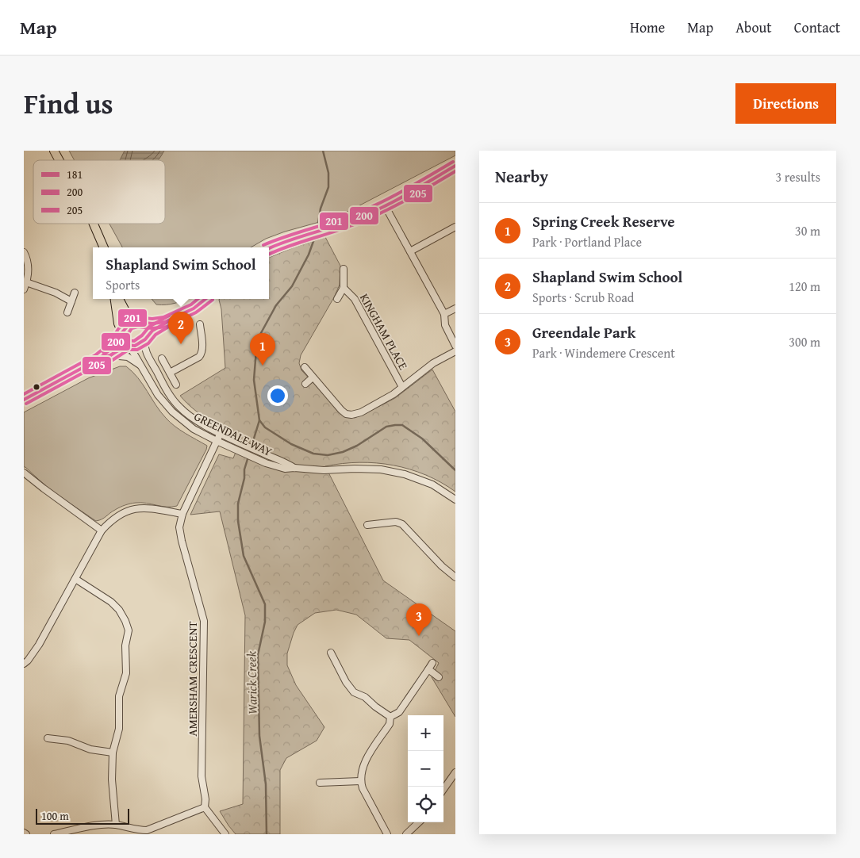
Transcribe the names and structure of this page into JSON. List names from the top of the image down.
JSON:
{
  "streets": {
    "street": ["KINGHAM PLACE", "GREENDALE WAY", "AMERSHAM CRESCENT"]
  },
  "crossings": [
    ["GREENDALE WAY", "AMERSHAM CRESCENT"]
  ],
  "water": ["Warick Creek"],
  "lines": ["transit line 201", "transit line 200", "transit line 205"],
  "legend": ["181", "200", "205"],
  "scale_bar": "100 m",
  "page": {
    "header": "Map",
    "nav": [
      "Home",
      "Map",
      "About",
      "Contact"
    ],
    "title": "Find us",
    "buttons": "Directions",
    "heading": ["Nearby", "3 results"],
    "list": [
      {
        "mark": "1",
        "name": "Spring Creek Reserve",
        "note": "Park · Portland Place",
        "value": "30 m"
      },
      {
        "mark": "2",
        "name": "Shapland Swim School",
        "note": "Sports · Scrub Road",
        "value": "120 m"
      },
      {
        "mark": "3",
        "name": "Greendale Park",
        "note": "Park · Windemere Crescent",
        "value": "300 m"
      }
    ],
    "popup": ["Shapland Swim School", "Sports"],
    "pins": ["2", "1", "3"],
    "map_buttons": ["+", "−"],
    "scale": "100 m"
  }
}
